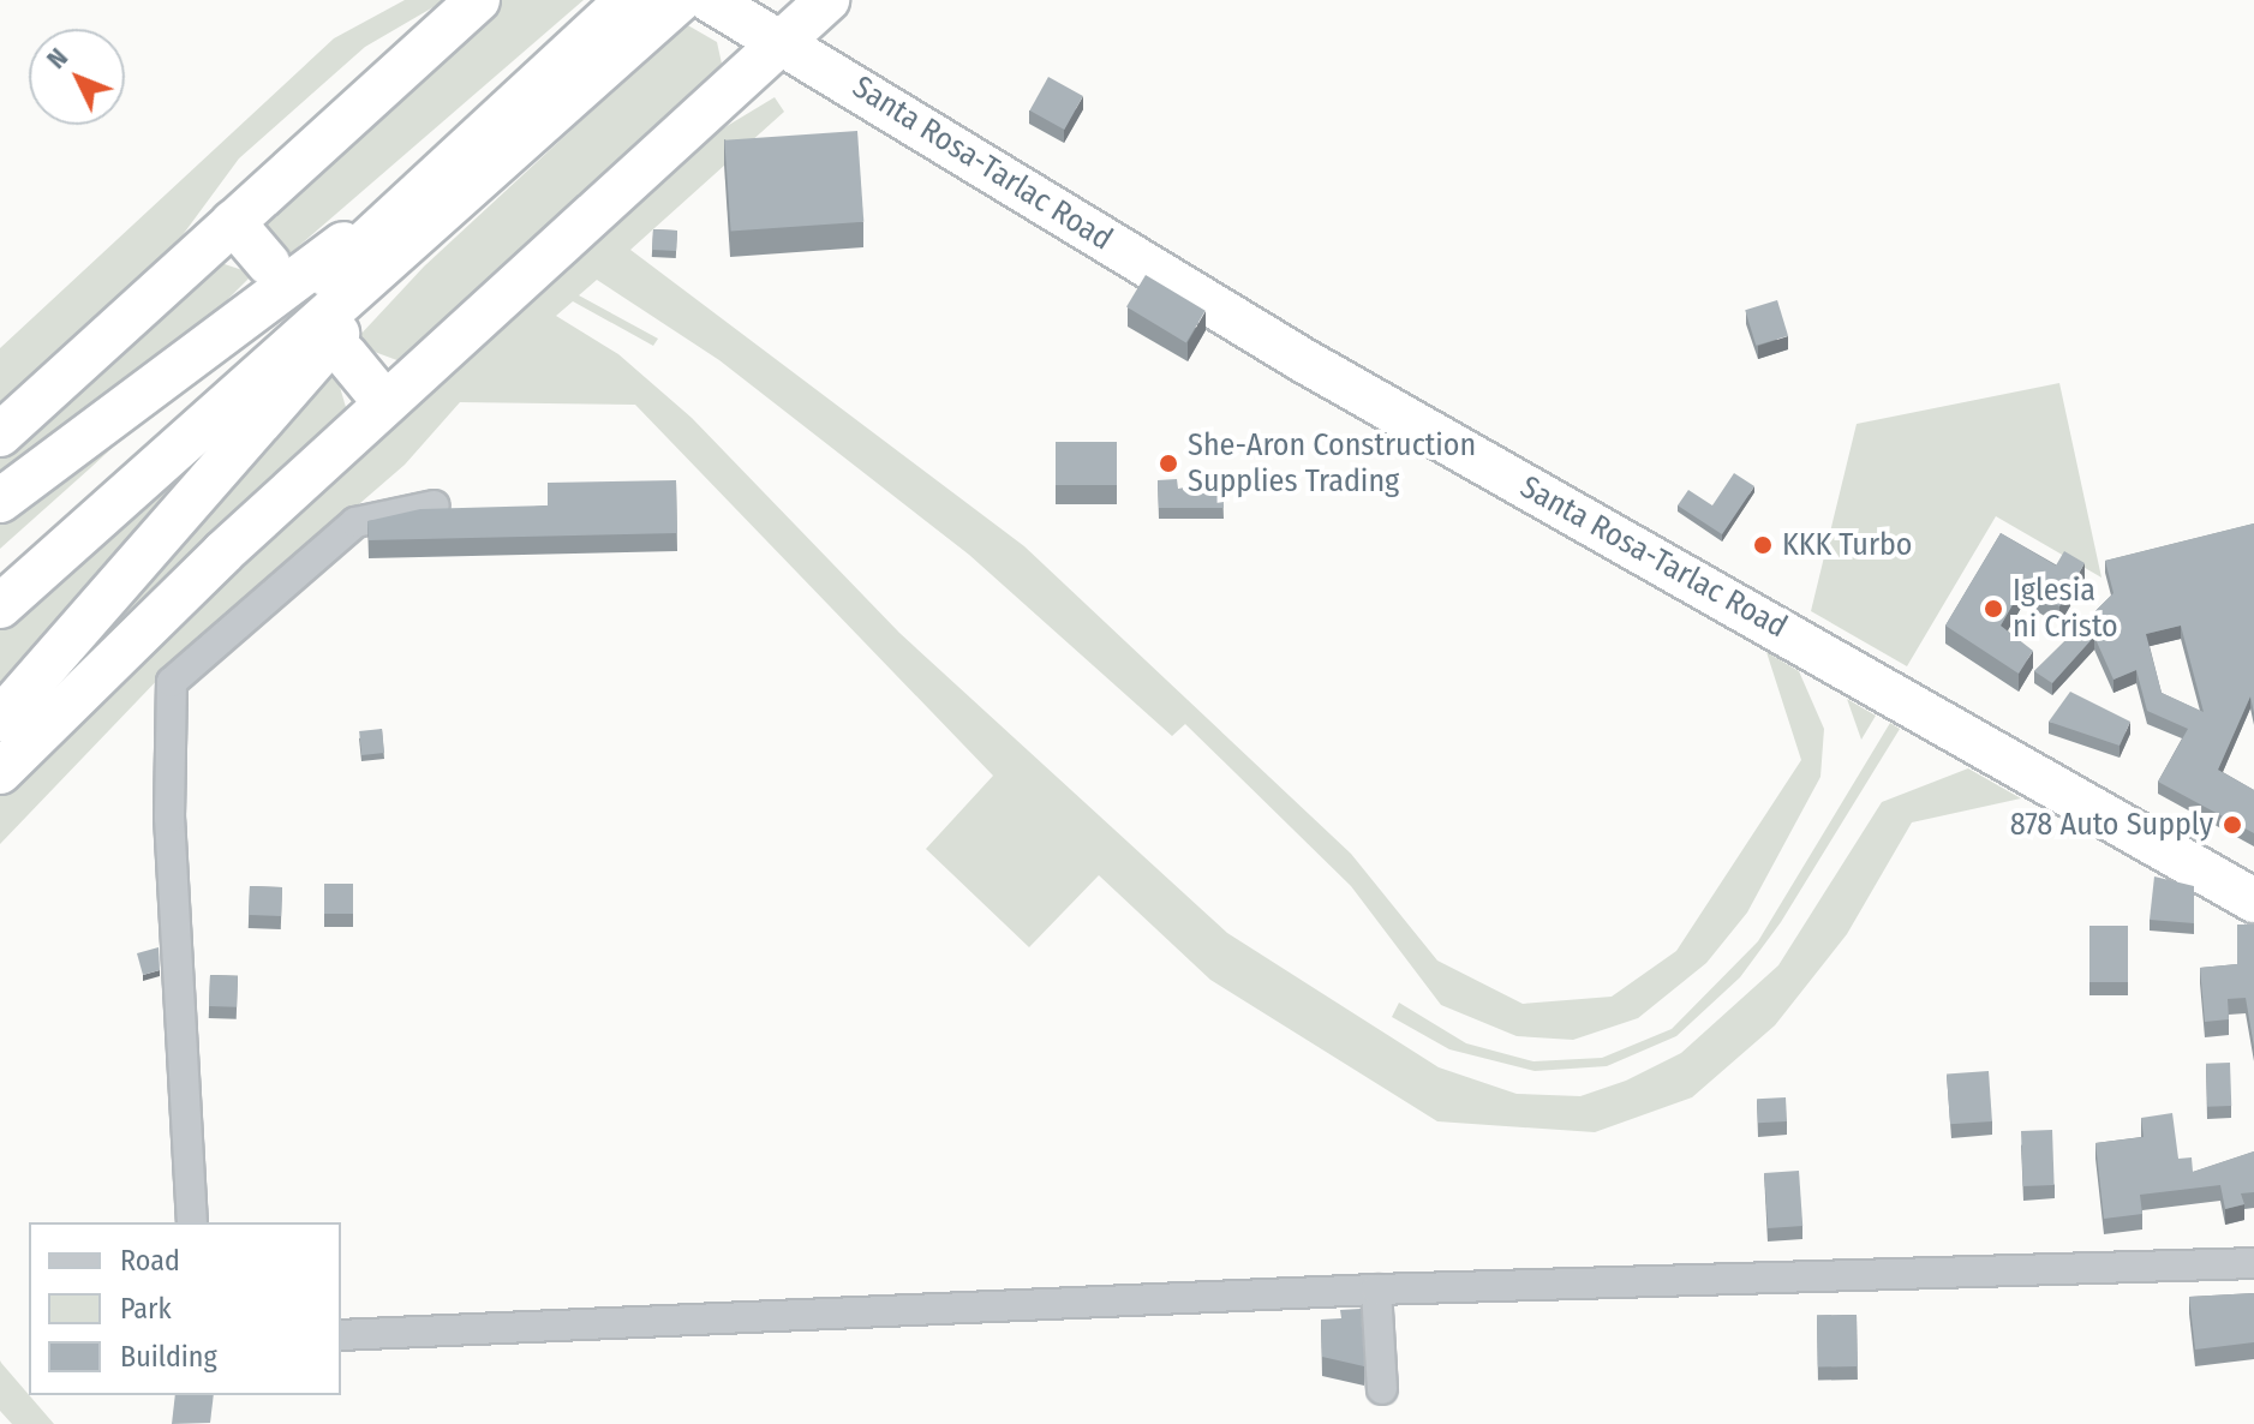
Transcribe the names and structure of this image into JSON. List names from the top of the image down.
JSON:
{
  "streets": {
    "highway": ["Santa Rosa-Tarlac Road"]
  },
  "places": [
    "She-Aron Construction Supplies Trading",
    "KKK Turbo",
    "Iglesia ni Cristo",
    "878 Auto Supply"
  ],
  "legend": ["Road", "Park", "Building"],
  "north": "top left"
}
